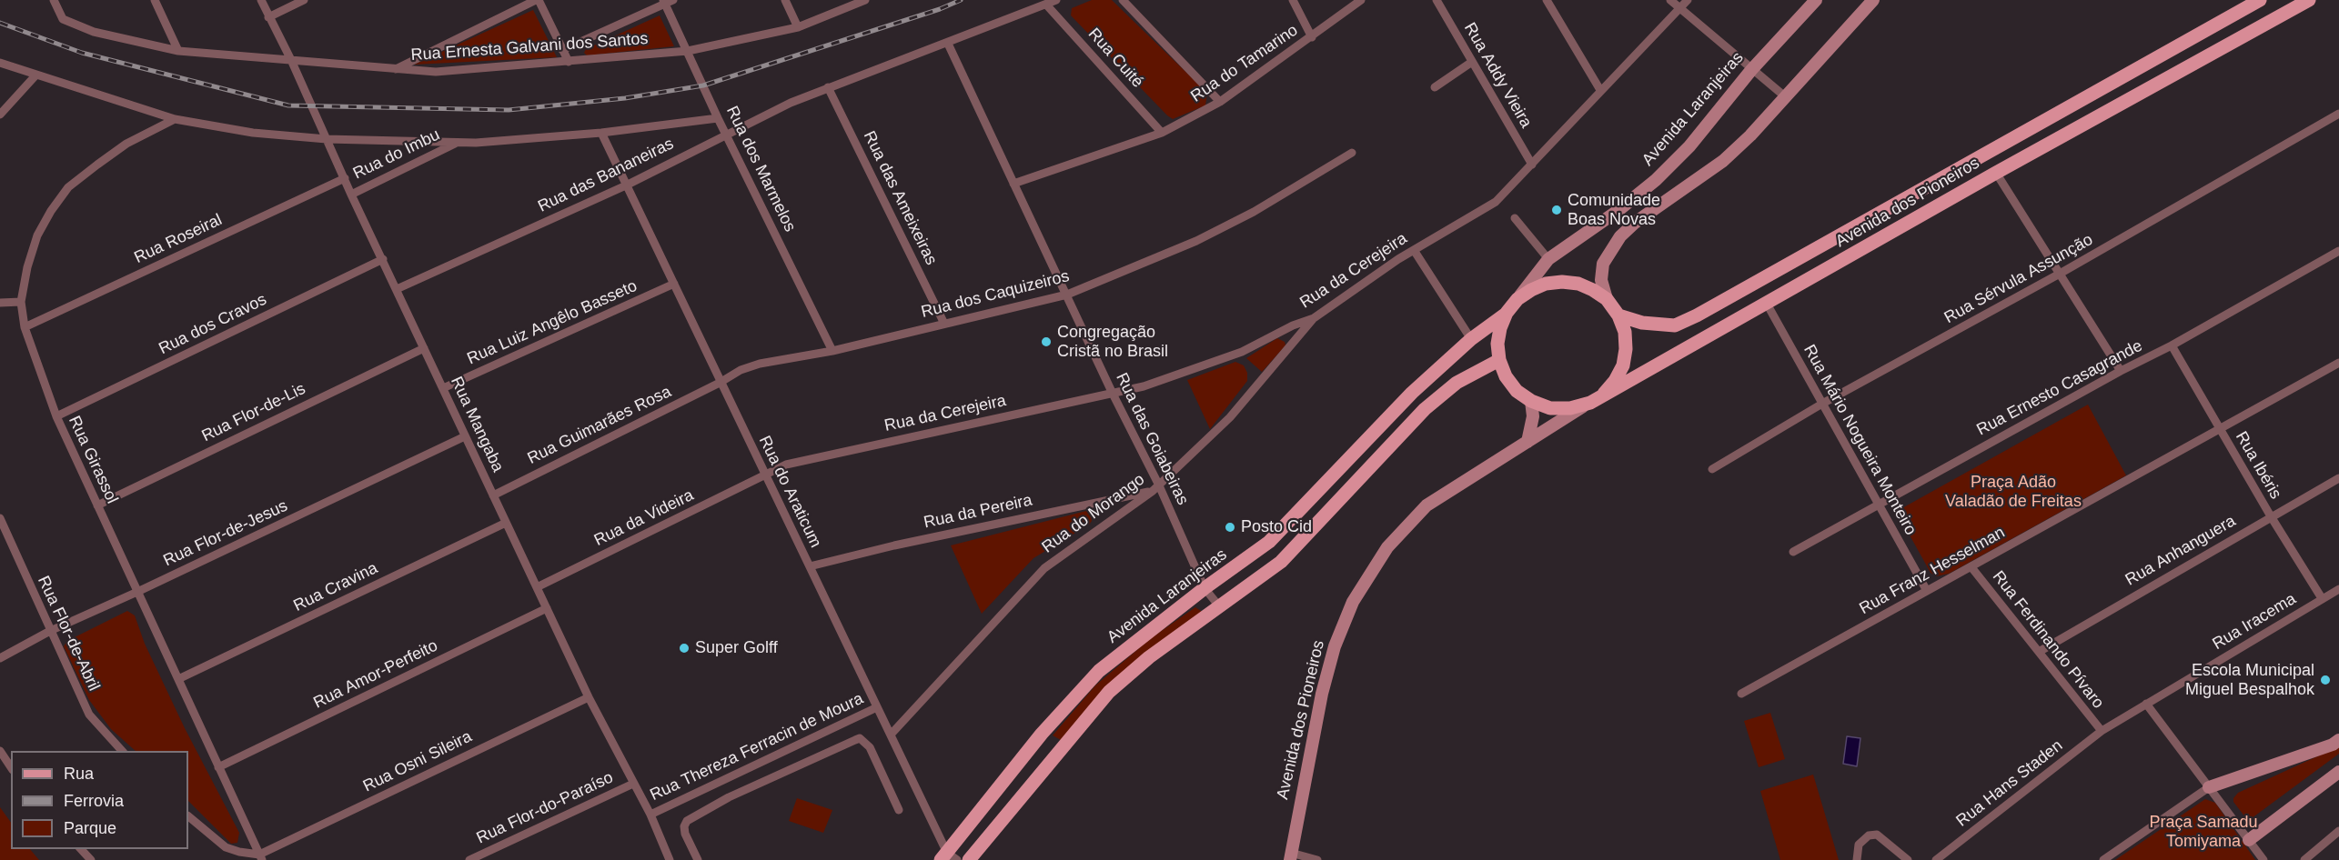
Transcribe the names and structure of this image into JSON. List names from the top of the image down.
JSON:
{
  "streets": {
    "main road": ["Avenida Laranjeiras", "Avenida dos Pioneiros"],
    "street": [
      "Rua Ernesta Galvani dos Santos",
      "Rua Cuité",
      "Rua do Tamarino",
      "Rua Addy Vieira",
      "Rua do Imbu",
      "Rua dos Marmelos",
      "Rua das Bananeiras",
      "Rua das Ameixeiras",
      "Rua Roseiral",
      "Rua da Cerejeira",
      "Rua Sérvula Assunção",
      "Rua dos Caquizeiros",
      "Rua Luiz Angêlo Basseto",
      "Rua dos Cravos",
      "Rua Ernesto Casagrande",
      "Rua Flor-de-Lis",
      "Rua Mangaba",
      "Rua Guimarães Rosa",
      "Rua das Goiabeiras",
      "Rua Mário Nogueira Monteiro",
      "Rua Girassol",
      "Rua Ibéris",
      "Rua do Araticum",
      "Rua da Pereira",
      "Rua do Morango",
      "Rua da Videira",
      "Rua Flor-de-Jesus",
      "Rua Anhanguera",
      "Rua Franz Hesselman",
      "Rua Cravina",
      "Rua Iracema",
      "Rua Flor-de-Abril",
      "Rua Ferdinando Pívaro",
      "Rua Amor-Perfeito",
      "Rua Thereza Ferracin de Moura",
      "Rua Osni Sileira",
      "Rua Hans Staden",
      "Rua Flor-do-Paraíso"
    ]
  },
  "crossings": [
    ["Rua Ernesta Galvani dos Santos", "Rua dos Marmelos"],
    ["Rua Ernesta Galvani dos Santos", "Rua Mangaba"],
    ["Rua Cuité", "Rua do Tamarino"],
    ["Rua Cuité", "Rua das Bananeiras"],
    ["Rua do Tamarino", "Rua das Goiabeiras"],
    ["Rua Addy Vieira", "Rua da Cerejeira"],
    ["Avenida Laranjeiras", "Avenida dos Pioneiros"],
    ["Avenida Laranjeiras", "Rua das Goiabeiras"],
    ["Avenida Laranjeiras", "Rua do Araticum"],
    ["Rua do Imbu", "Rua Mangaba"],
    ["Rua dos Marmelos", "Rua das Bananeiras"],
    ["Rua dos Marmelos", "Rua dos Caquizeiros"],
    ["Rua das Bananeiras", "Rua das Ameixeiras"],
    ["Rua das Bananeiras", "Rua Mangaba"],
    ["Rua das Bananeiras", "Rua das Goiabeiras"],
    ["Rua das Bananeiras", "Rua do Araticum"],
    ["Rua das Ameixeiras", "Rua dos Caquizeiros"],
    ["Avenida dos Pioneiros", "Rua Mário Nogueira Monteiro"],
    ["Rua Roseiral", "Rua Mangaba"],
    ["Rua Roseiral", "Rua Girassol"],
    ["Rua da Cerejeira", "Rua das Goiabeiras"],
    ["Rua da Cerejeira", "Rua do Araticum"],
    ["Rua da Cerejeira", "Rua do Morango"],
    ["Rua da Cerejeira", "Rua da Videira"],
    ["Rua Sérvula Assunção", "Rua Mário Nogueira Monteiro"],
    ["Rua dos Caquizeiros", "Rua Guimarães Rosa"],
    ["Rua dos Caquizeiros", "Rua das Goiabeiras"],
    ["Rua dos Caquizeiros", "Rua do Araticum"],
    ["Rua Luiz Angêlo Basseto", "Rua Mangaba"],
    ["Rua Luiz Angêlo Basseto", "Rua do Araticum"],
    ["Rua dos Cravos", "Rua Mangaba"],
    ["Rua dos Cravos", "Rua Girassol"],
    ["Rua Ernesto Casagrande", "Rua Mário Nogueira Monteiro"],
    ["Rua Ernesto Casagrande", "Rua Ibéris"],
    ["Rua Flor-de-Lis", "Rua Mangaba"],
    ["Rua Flor-de-Lis", "Rua Girassol"],
    ["Rua Mangaba", "Rua Guimarães Rosa"],
    ["Rua Mangaba", "Rua da Videira"],
    ["Rua Mangaba", "Rua Flor-de-Jesus"],
    ["Rua Mangaba", "Rua Cravina"],
    ["Rua Mangaba", "Rua Amor-Perfeito"],
    ["Rua Mangaba", "Rua Thereza Ferracin de Moura"],
    ["Rua Mangaba", "Rua Osni Sileira"],
    ["Rua Mangaba", "Rua Flor-do-Paraíso"],
    ["Rua Guimarães Rosa", "Rua do Araticum"],
    ["Rua das Goiabeiras", "Rua da Pereira"],
    ["Rua das Goiabeiras", "Rua do Morango"],
    ["Rua Mário Nogueira Monteiro", "Rua Franz Hesselman"],
    ["Rua Girassol", "Rua Flor-de-Jesus"],
    ["Rua Girassol", "Rua Cravina"],
    ["Rua Girassol", "Rua Amor-Perfeito"],
    ["Rua Girassol", "Rua Osni Sileira"],
    ["Rua Ibéris", "Rua Anhanguera"],
    ["Rua Ibéris", "Rua Franz Hesselman"],
    ["Rua Ibéris", "Rua Iracema"],
    ["Rua do Araticum", "Rua da Pereira"],
    ["Rua do Araticum", "Rua do Morango"],
    ["Rua do Araticum", "Rua da Videira"],
    ["Rua do Araticum", "Rua Thereza Ferracin de Moura"],
    ["Rua da Pereira", "Rua do Morango"],
    ["Rua Flor-de-Jesus", "Rua Flor-de-Abril"],
    ["Rua Anhanguera", "Rua Ferdinando Pívaro"],
    ["Rua Franz Hesselman", "Rua Ferdinando Pívaro"],
    ["Rua Iracema", "Rua Ferdinando Pívaro"],
    ["Rua Iracema", "Rua Hans Staden"],
    ["Rua Ferdinando Pívaro", "Rua Hans Staden"]
  ],
  "parks": ["Praça Adão Valadão de Freitas", "Praça Samadu Tomiyama"],
  "places": [
    "Comunidade Boas Novas",
    "Congregação Cristã no Brasil",
    "Posto Cid",
    "Super Golff",
    "Escola Municipal Miguel Bespalhok"
  ],
  "legend": ["Rua", "Ferrovia", "Parque"]
}
